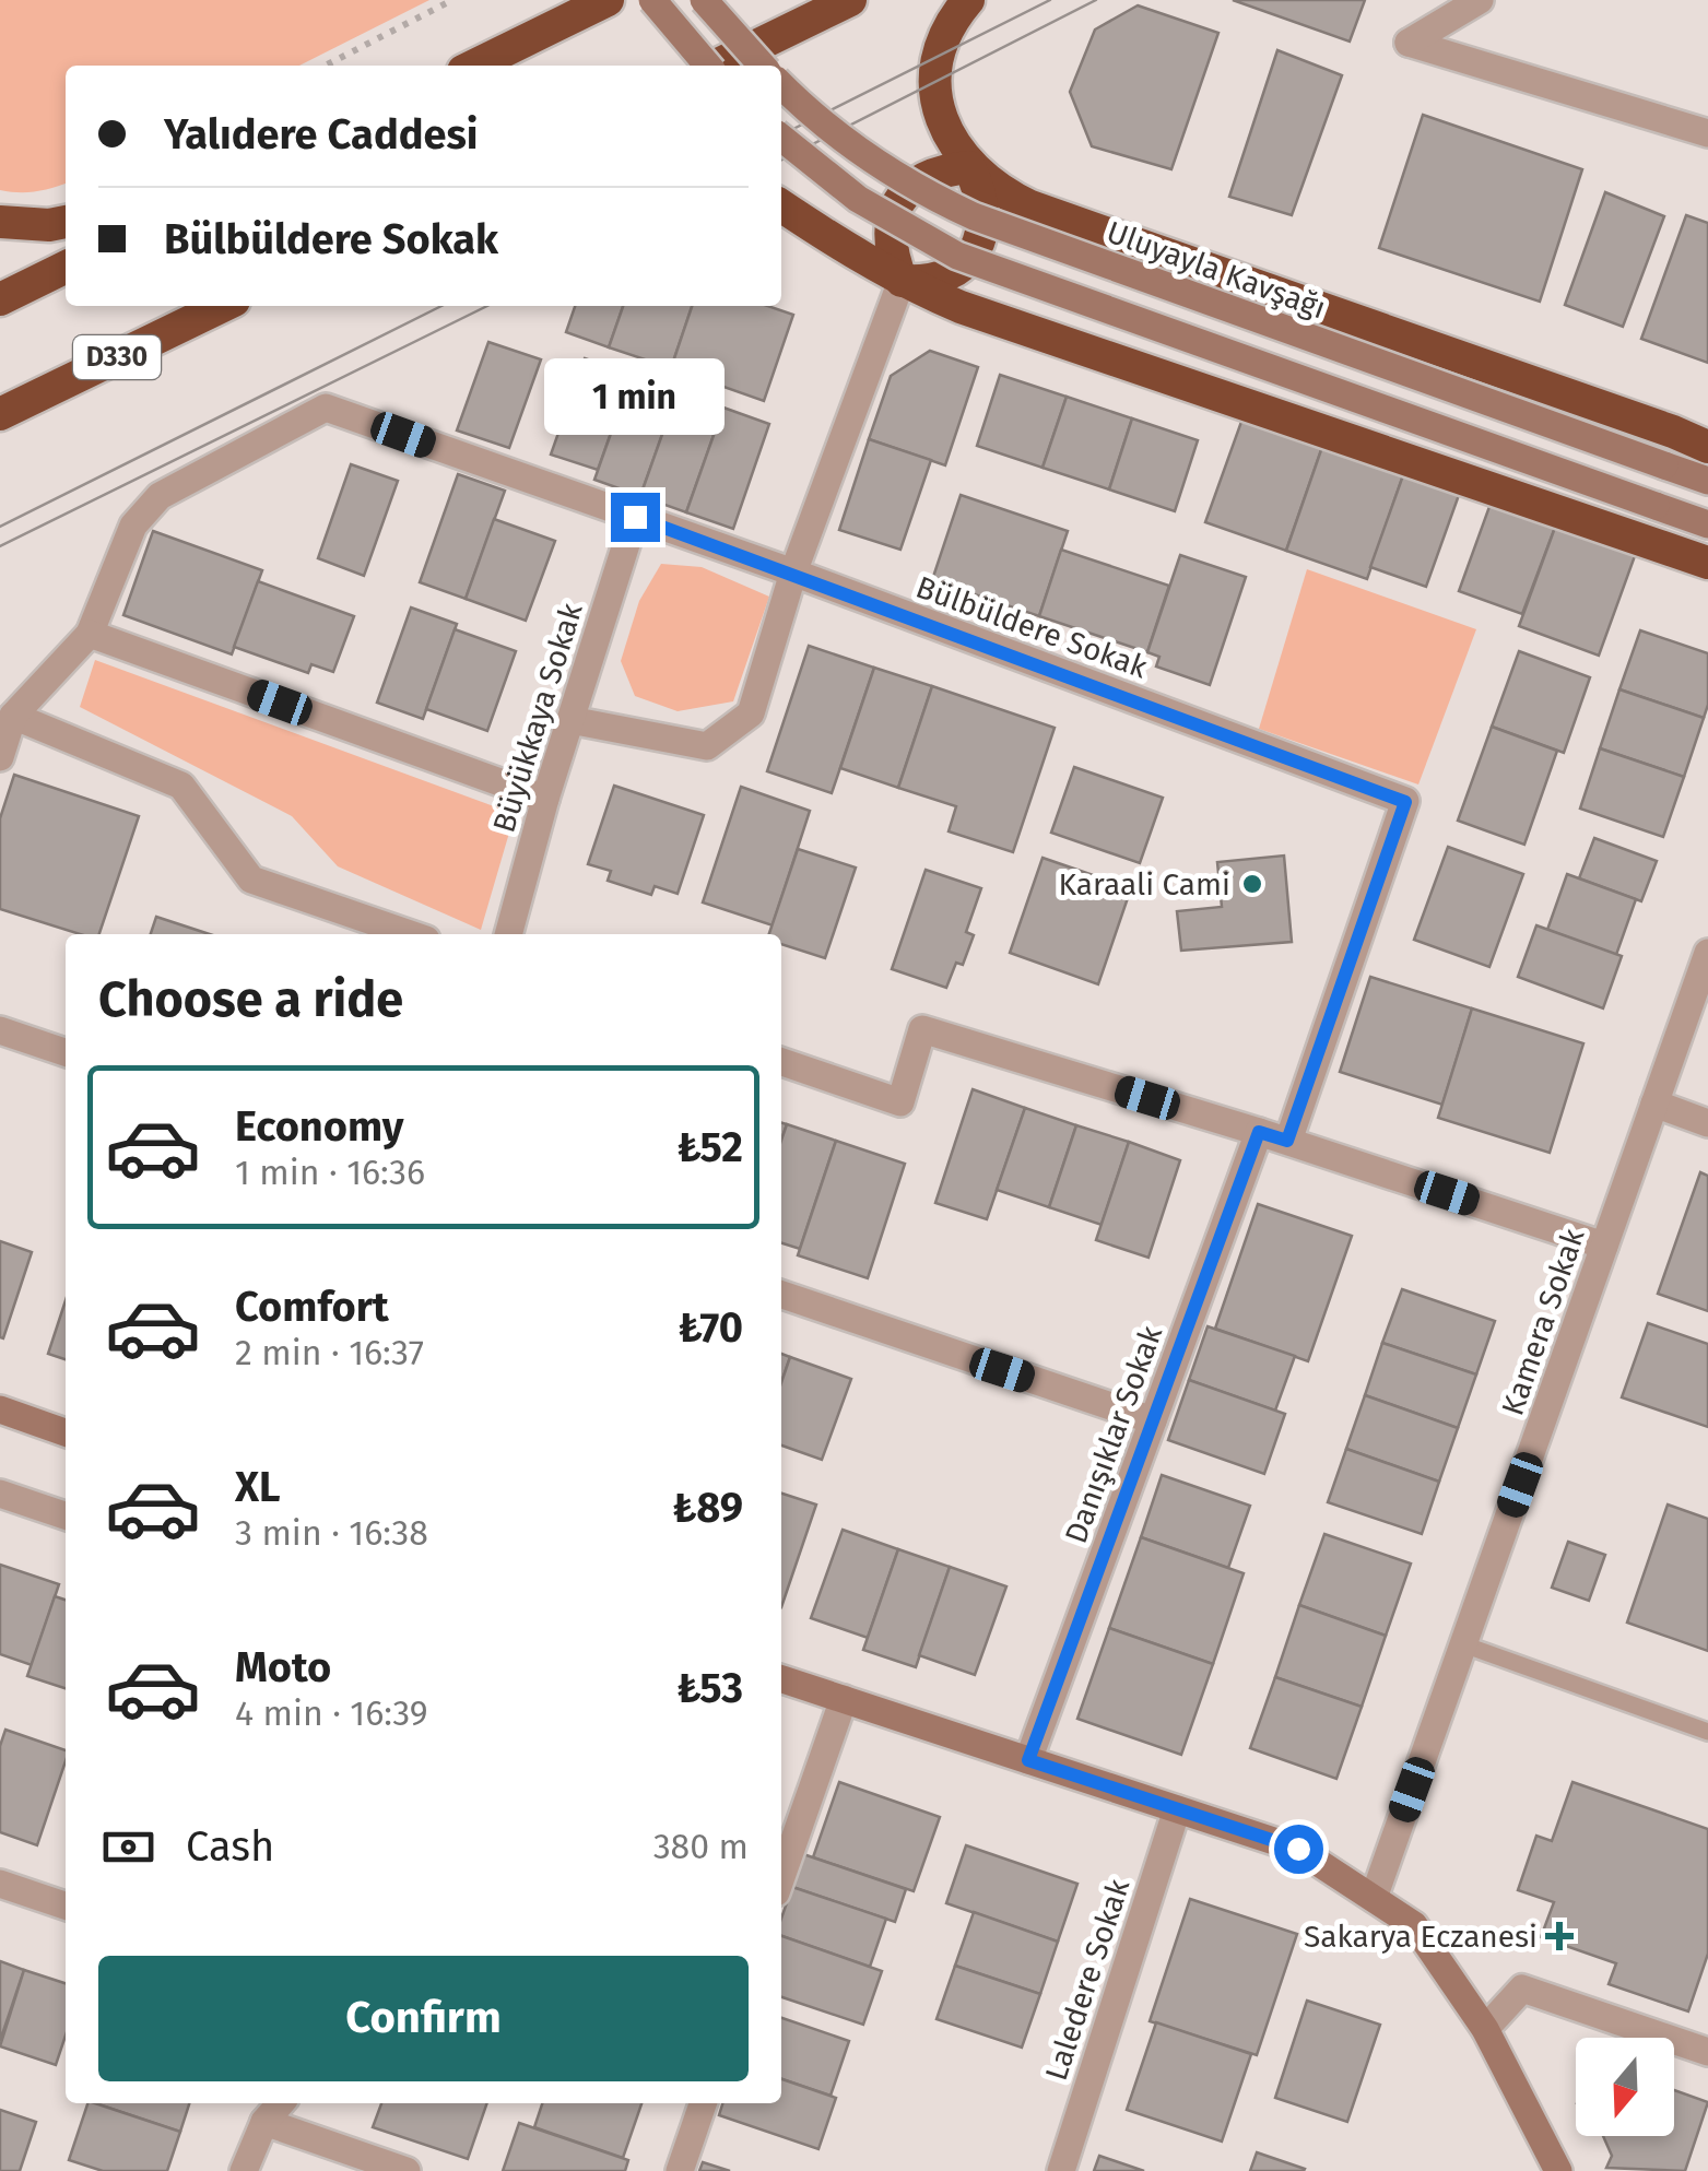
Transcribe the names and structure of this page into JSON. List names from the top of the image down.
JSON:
{
  "streets": {
    "highway": ["D330"],
    "main road": ["Uluyayla Kavşağı"],
    "street": [
      "Bülbüldere Sokak",
      "Büyükkaya Sokak",
      "Kamera Sokak",
      "Danışıklar Sokak",
      "Laledere Sokak"
    ]
  },
  "crossings": [
    ["Bülbüldere Sokak", "Büyükkaya Sokak"]
  ],
  "places": {
    "other": ["Karaali Cami"],
    "health": ["Sakarya Eczanesi"]
  },
  "north": "bottom",
  "page": {
    "banner": ["Yalıdere Caddesi", "Bülbüldere Sokak"],
    "bubble": "1 min",
    "heading": "Choose a ride",
    "list": [
      {
        "name": "Economy",
        "note": "1 min · 16:36",
        "value": "₺52"
      },
      {
        "name": "Comfort",
        "note": "2 min · 16:37",
        "value": "₺70"
      },
      {
        "name": "XL",
        "note": "3 min · 16:38",
        "value": "₺89"
      },
      {
        "name": "Moto",
        "note": "4 min · 16:39",
        "value": "₺53"
      }
    ],
    "pay": ["Cash", "380 m"],
    "buttons": "Confirm"
  }
}
